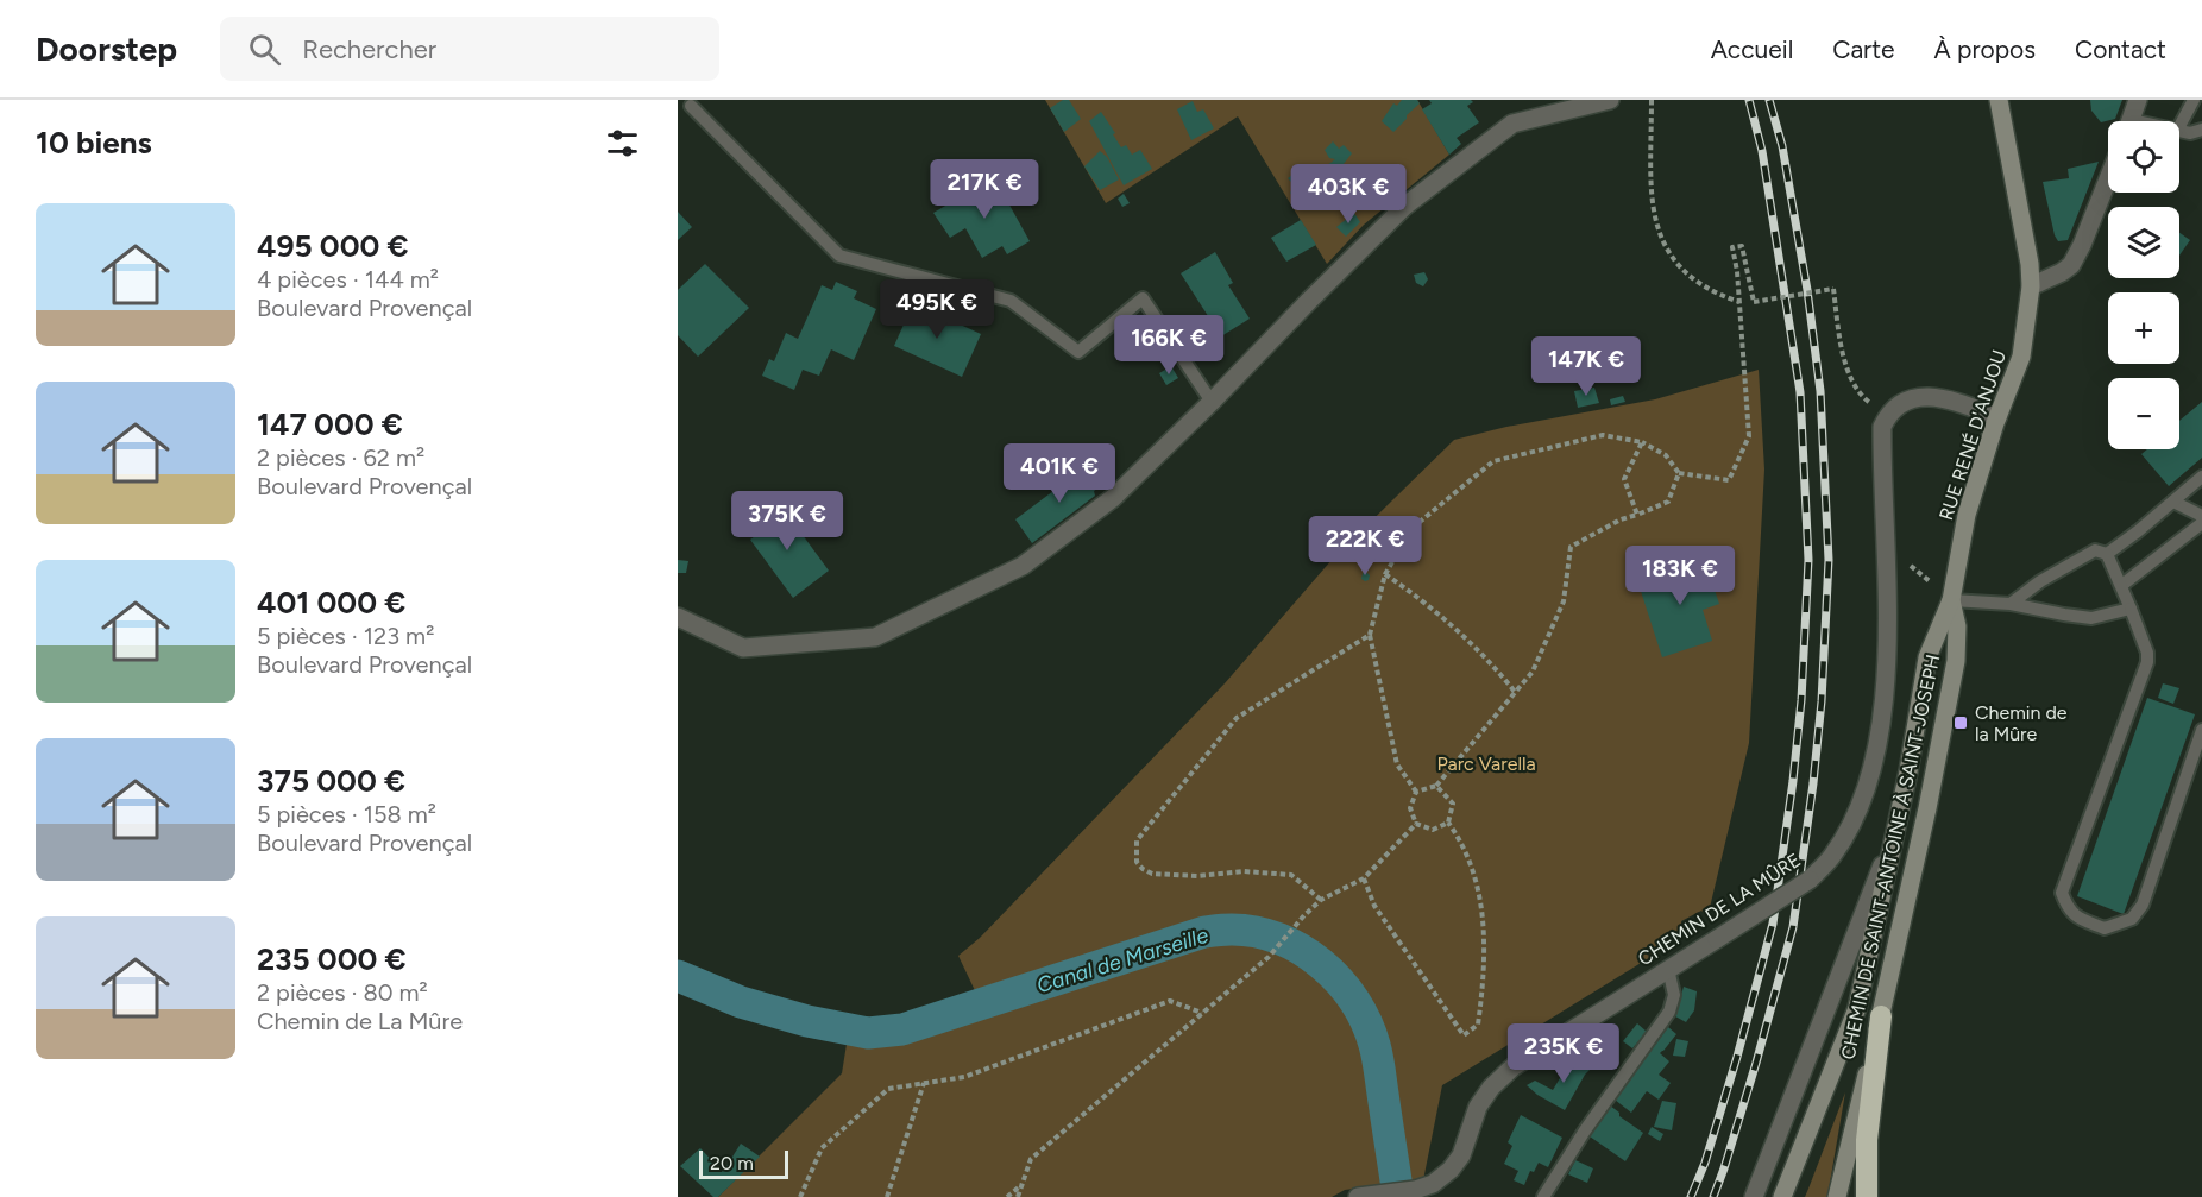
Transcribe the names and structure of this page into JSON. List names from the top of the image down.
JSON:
{
  "streets": {
    "main road": ["RUE RENÉ D'ANJOU", "CHEMIN DE SAINT-ANTOINE À SAINT-JOSEPH"],
    "street": ["CHEMIN DE LA MÛRE"]
  },
  "crossings": [
    ["RUE RENÉ D'ANJOU", "CHEMIN DE SAINT-ANTOINE À SAINT-JOSEPH"]
  ],
  "water": ["Canal de Marseille"],
  "parks": ["Parc Varella"],
  "places": {
    "transit": ["Chemin de la Mûre"]
  },
  "scale_bar": "20 m",
  "page": {
    "header": "Doorstep",
    "search": "Rechercher",
    "nav": [
      "Accueil",
      "Carte",
      "À propos",
      "Contact"
    ],
    "heading": "10 biens",
    "map_buttons": ["+", "−"],
    "price": [
      "217K €",
      "403K €",
      "495K €",
      "166K €",
      "147K €",
      "401K €",
      "375K €",
      "222K €",
      "183K €",
      "235K €"
    ],
    "list": [
      {
        "name": "495 000 €",
        "note": "4 pièces · 144 m² · Boulevard Provençal"
      },
      {
        "name": "147 000 €",
        "note": "2 pièces · 62 m² · Boulevard Provençal"
      },
      {
        "name": "401 000 €",
        "note": "5 pièces · 123 m² · Boulevard Provençal"
      },
      {
        "name": "375 000 €",
        "note": "5 pièces · 158 m² · Boulevard Provençal"
      },
      {
        "name": "235 000 €",
        "note": "2 pièces · 80 m² · Chemin de La Mûre"
      }
    ],
    "scale": "20 m"
  }
}
